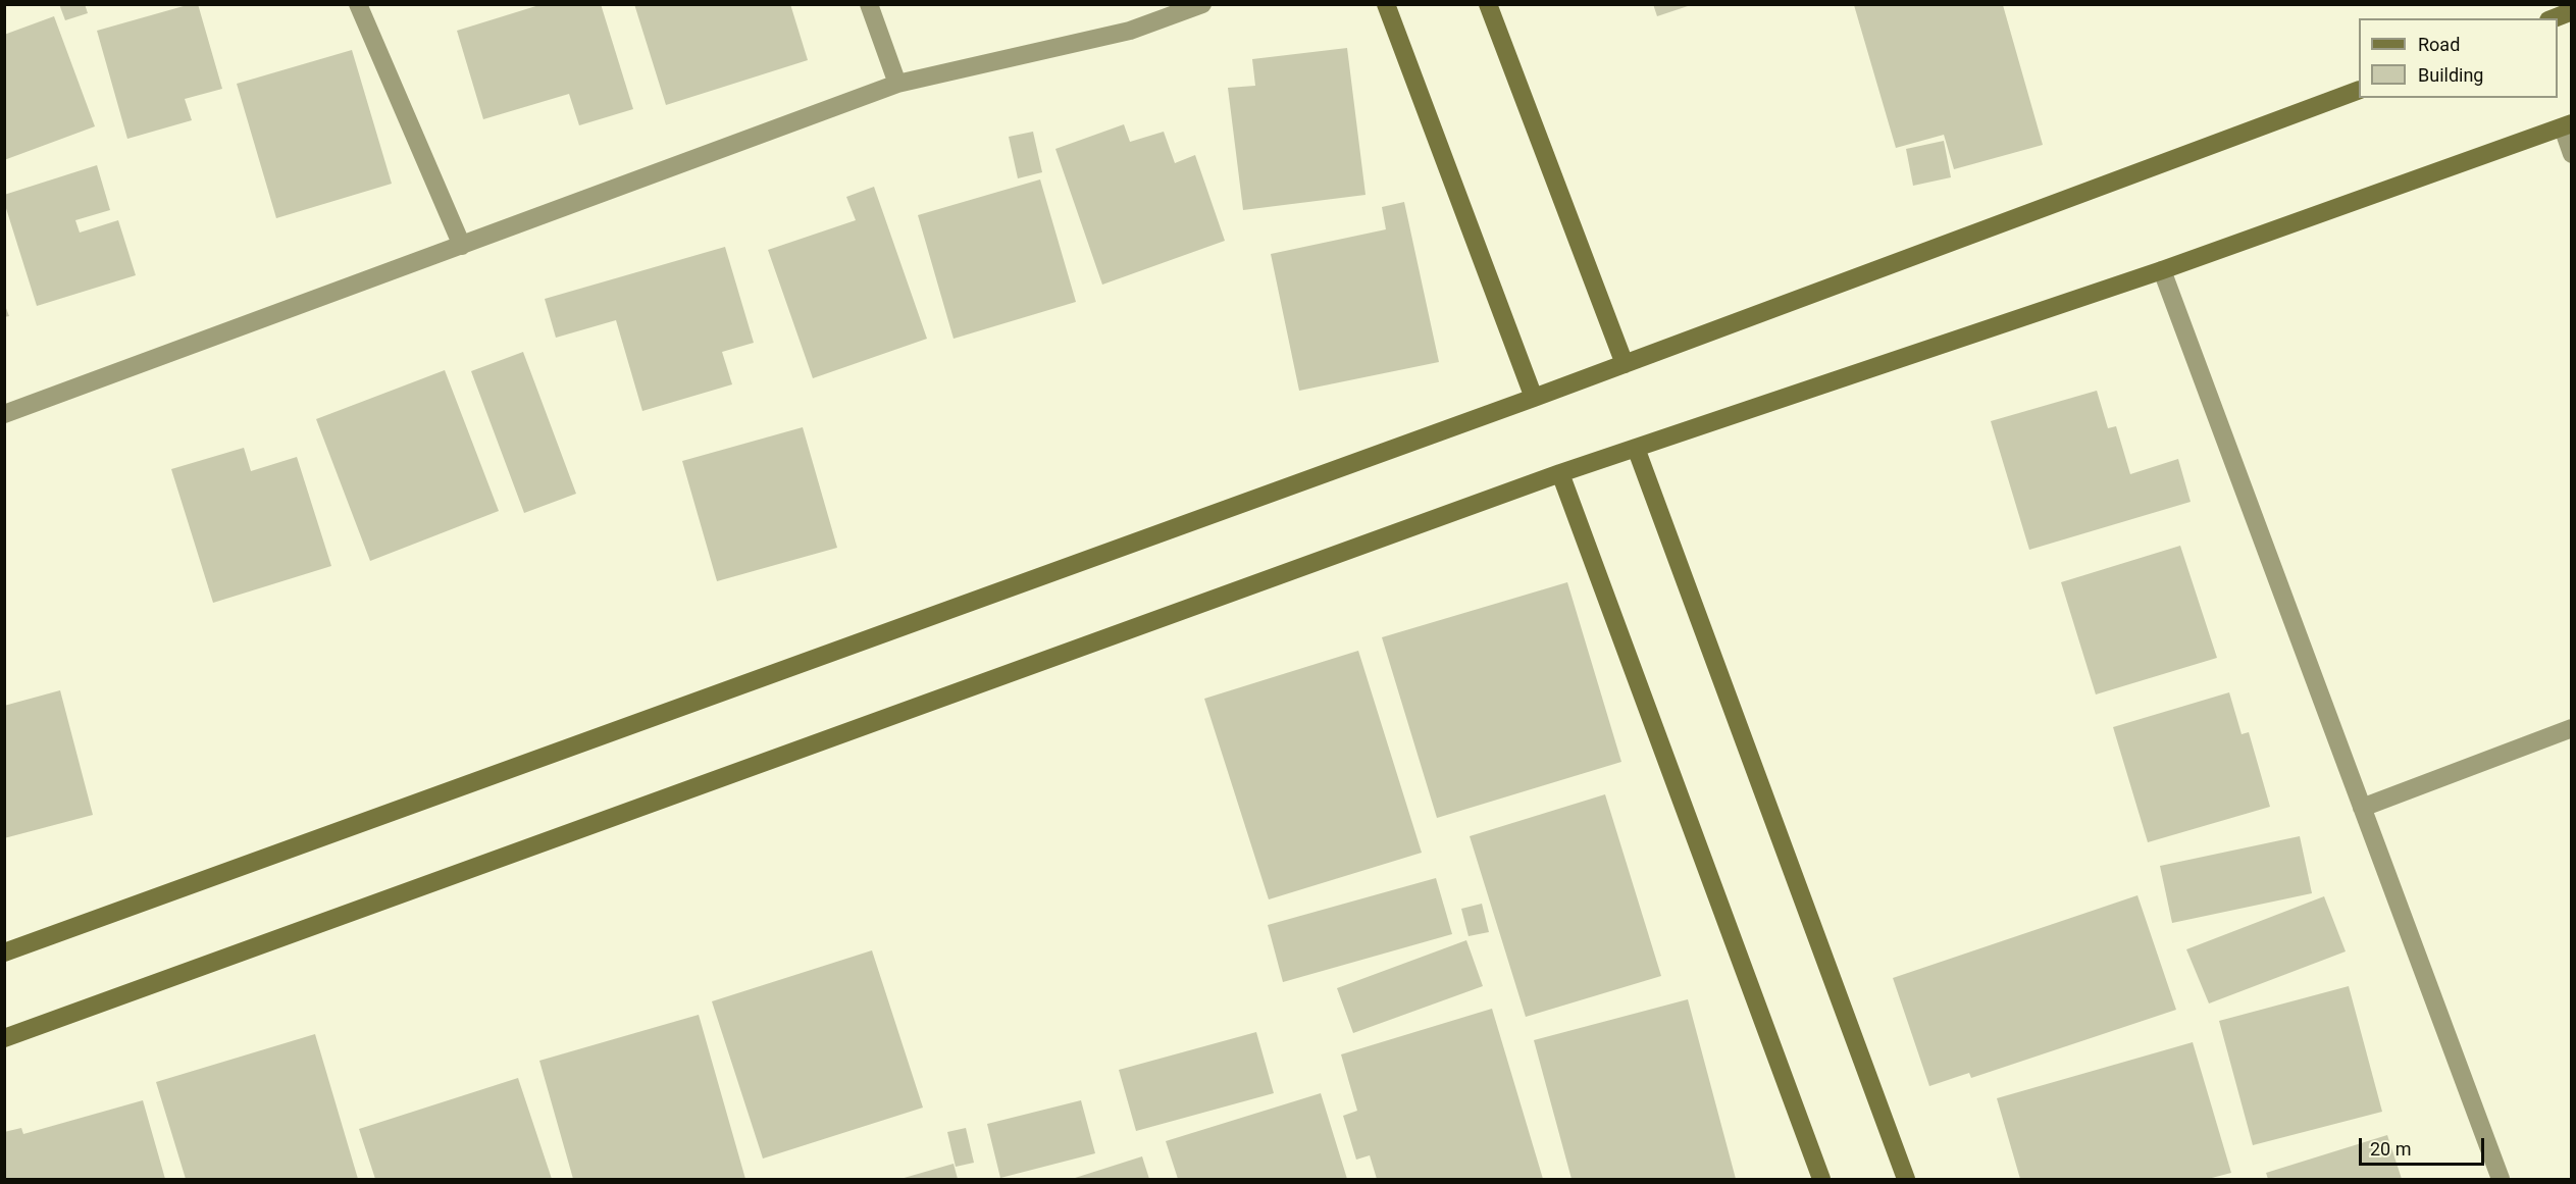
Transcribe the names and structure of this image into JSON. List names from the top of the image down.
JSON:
{
  "legend": ["Road", "Building"],
  "scale_bar": "20 m"
}
